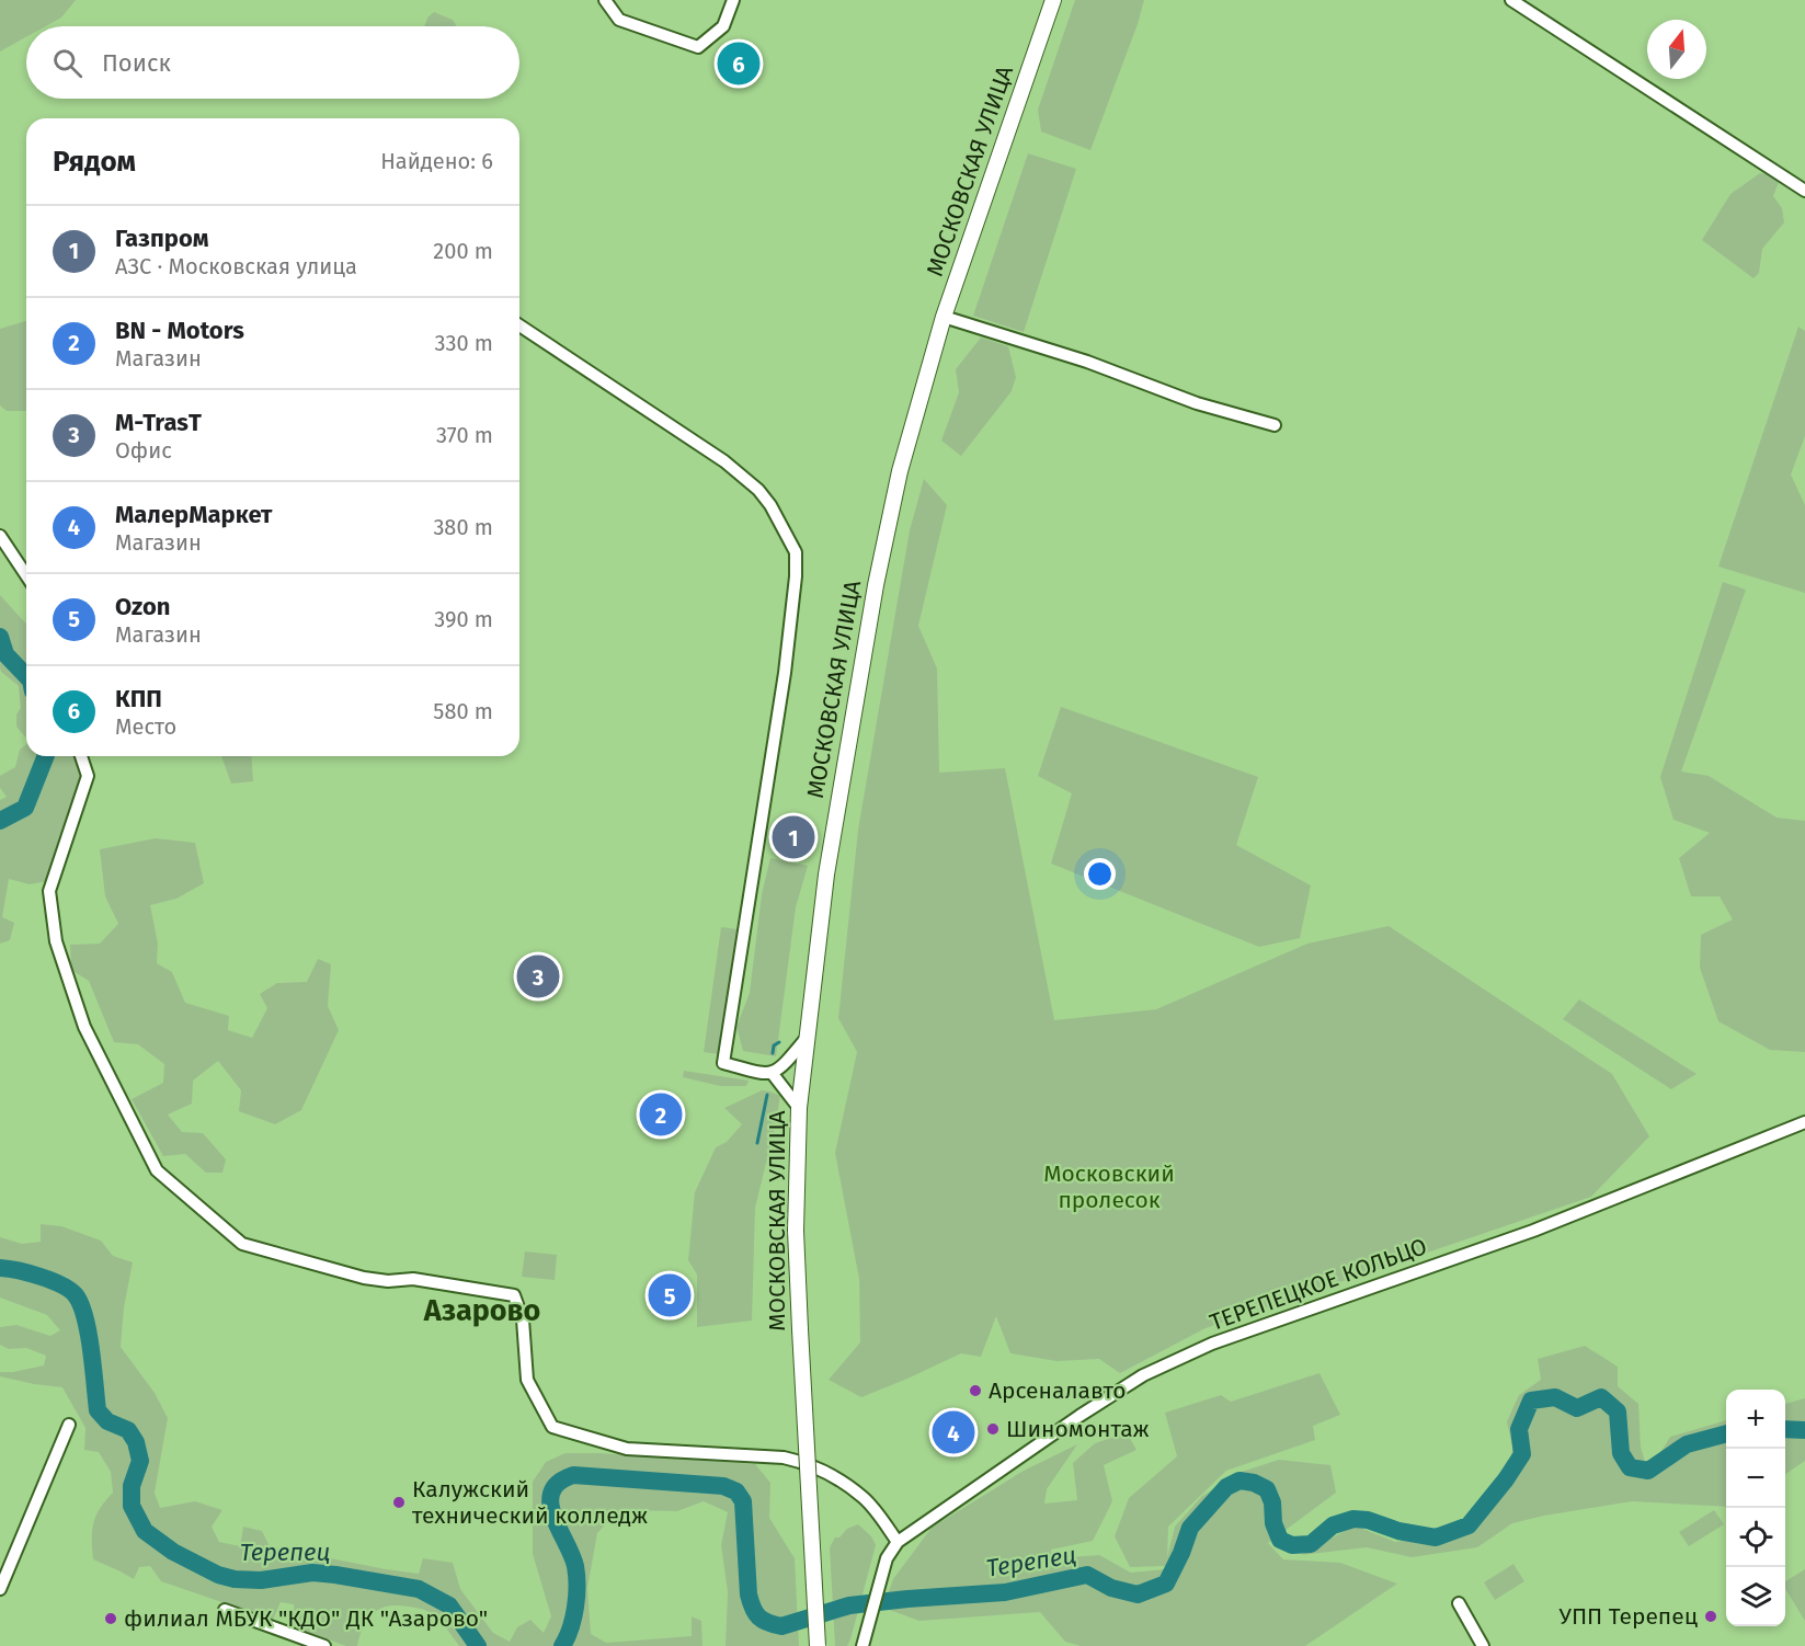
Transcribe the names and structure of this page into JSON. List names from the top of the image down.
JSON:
{
  "streets": {
    "main road": ["МОСКОВСКАЯ УЛИЦА"],
    "street": ["ТЕРЕПЕЦКОЕ КОЛЬЦО"]
  },
  "districts": ["Азарово"],
  "water": ["Терепец"],
  "parks": ["Московский пролесок"],
  "places": [
    "Арсеналавто",
    "Шиномонтаж",
    "Калужский технический колледж",
    "УПП Терепец",
    "филиал МБУК \"КДО\" ДК \"Азарово\""
  ],
  "north": "top",
  "page": {
    "search": "Поиск",
    "pins": [
      "6",
      "1",
      "3",
      "2",
      "5",
      "4"
    ],
    "heading": ["Рядом", "Найдено: 6"],
    "list": [
      {
        "mark": "1",
        "name": "Газпром",
        "note": "АЗС · Московская улица",
        "value": "200 m"
      },
      {
        "mark": "2",
        "name": "BN - Motors",
        "note": "Магазин",
        "value": "330 m"
      },
      {
        "mark": "3",
        "name": "M-TrasT",
        "note": "Офис",
        "value": "370 m"
      },
      {
        "mark": "4",
        "name": "МалерМаркет",
        "note": "Магазин",
        "value": "380 m"
      },
      {
        "mark": "5",
        "name": "Ozon",
        "note": "Магазин",
        "value": "390 m"
      },
      {
        "mark": "6",
        "name": "КПП",
        "note": "Место",
        "value": "580 m"
      }
    ],
    "map_buttons": ["+", "−"]
  }
}
